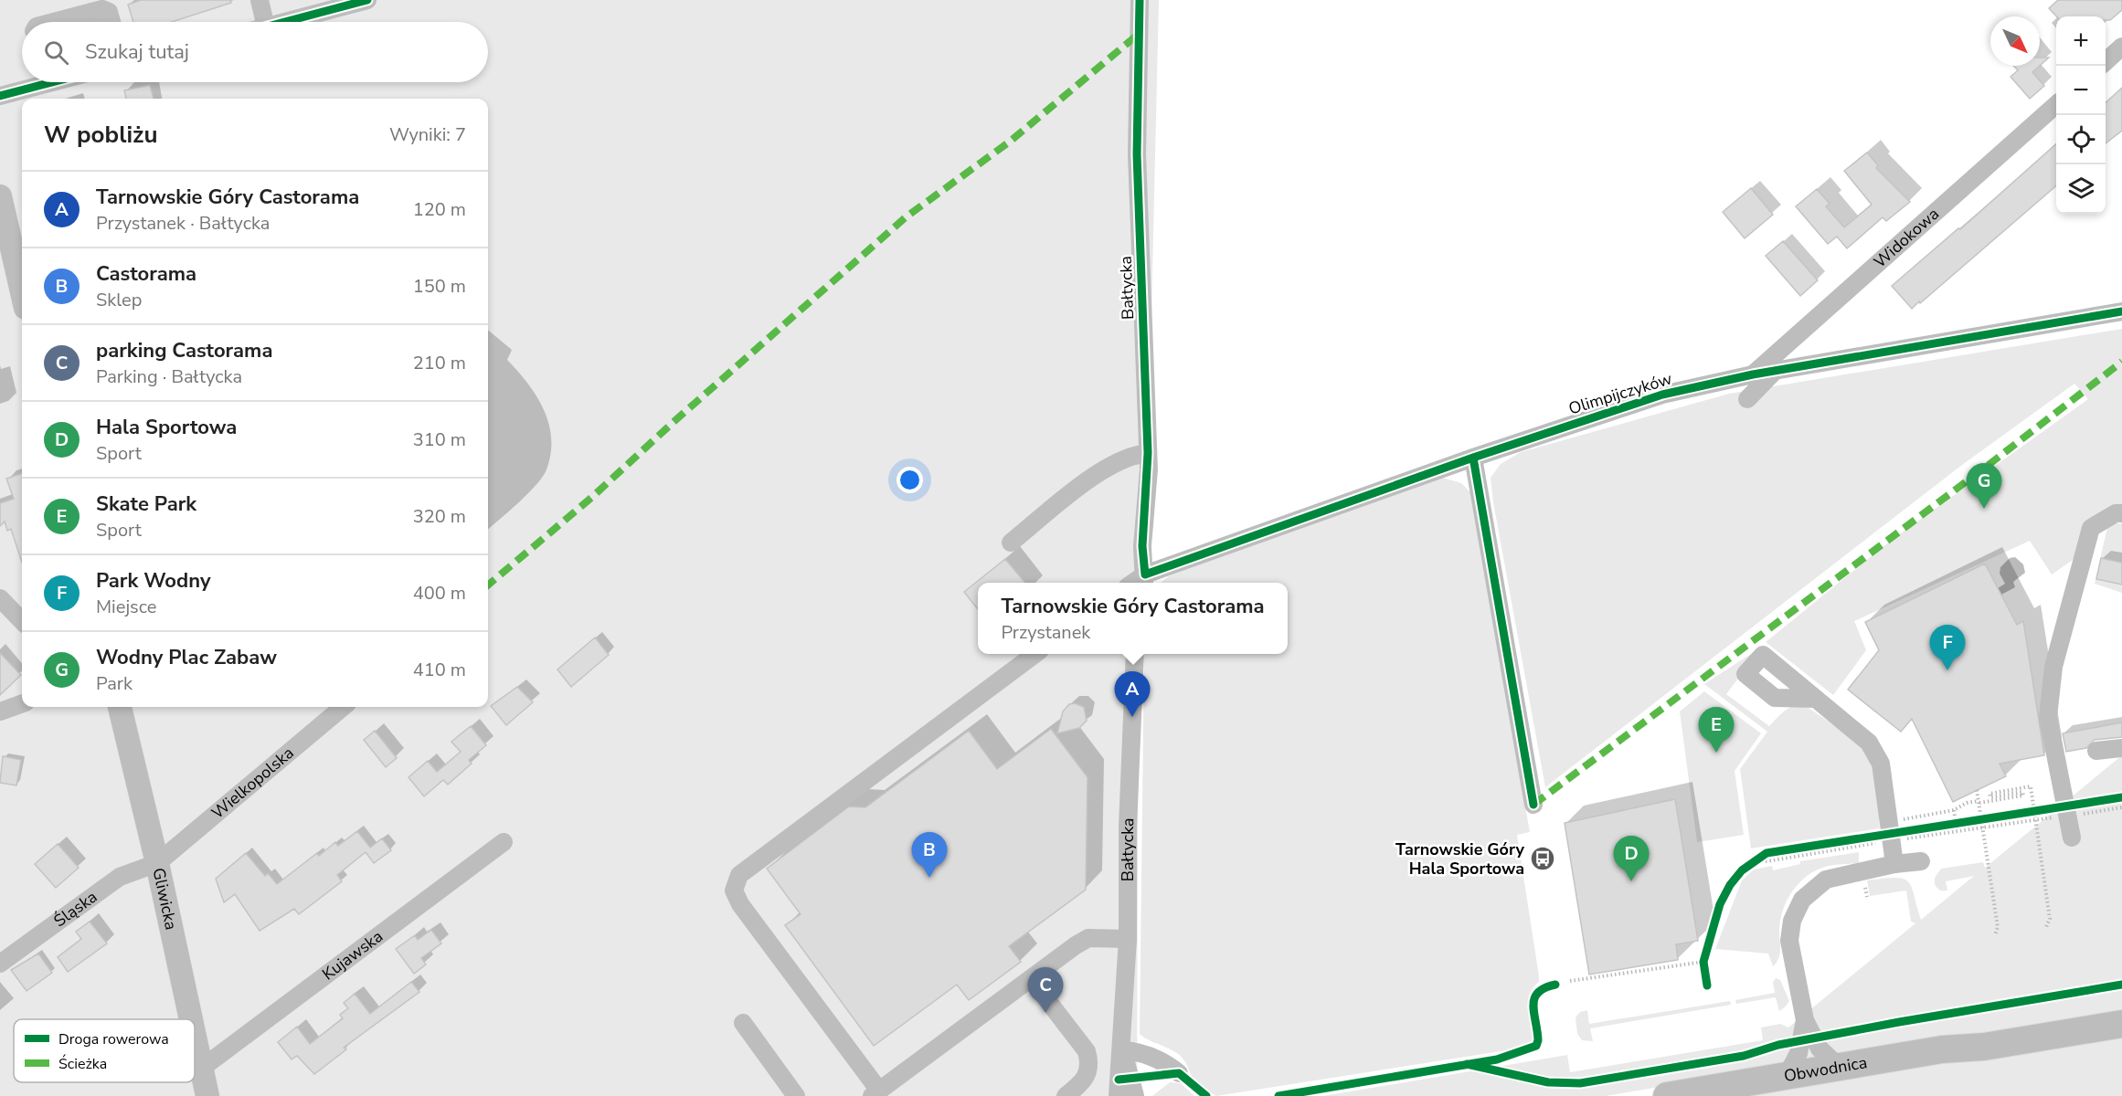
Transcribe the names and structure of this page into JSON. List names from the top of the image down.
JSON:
{
  "streets": {
    "highway": ["Obwodnica"],
    "main road": ["Gliwicka"],
    "street": [
      "Widokowa",
      "Bałtycka",
      "Olimpijczyków",
      "Wielkopolska",
      "Śląska",
      "Kujawska"
    ]
  },
  "crossings": [
    ["Widokowa", "Olimpijczyków"],
    ["Bałtycka", "Olimpijczyków"],
    ["Wielkopolska", "Gliwicka"],
    ["Wielkopolska", "Śląska"],
    ["Gliwicka", "Śląska"],
    ["Gliwicka", "Kujawska"]
  ],
  "places": {
    "bus stop": ["Tarnowskie Góry Hala Sportowa"]
  },
  "legend": ["Droga rowerowa", "Ścieżka"],
  "north": "bottom right",
  "page": {
    "map_buttons": ["+", "−"],
    "search": "Szukaj tutaj",
    "heading": ["W pobliżu", "Wyniki: 7"],
    "list": [
      {
        "mark": "A",
        "name": "Tarnowskie Góry Castorama",
        "note": "Przystanek · Bałtycka",
        "value": "120 m"
      },
      {
        "mark": "B",
        "name": "Castorama",
        "note": "Sklep",
        "value": "150 m"
      },
      {
        "mark": "C",
        "name": "parking Castorama",
        "note": "Parking · Bałtycka",
        "value": "210 m"
      },
      {
        "mark": "D",
        "name": "Hala Sportowa",
        "note": "Sport",
        "value": "310 m"
      },
      {
        "mark": "E",
        "name": "Skate Park",
        "note": "Sport",
        "value": "320 m"
      },
      {
        "mark": "F",
        "name": "Park Wodny",
        "note": "Miejsce",
        "value": "400 m"
      },
      {
        "mark": "G",
        "name": "Wodny Plac Zabaw",
        "note": "Park",
        "value": "410 m"
      }
    ],
    "pins": [
      "G",
      "F",
      "A",
      "E",
      "B",
      "D",
      "C"
    ],
    "popup": ["Tarnowskie Góry Castorama", "Przystanek"]
  }
}
